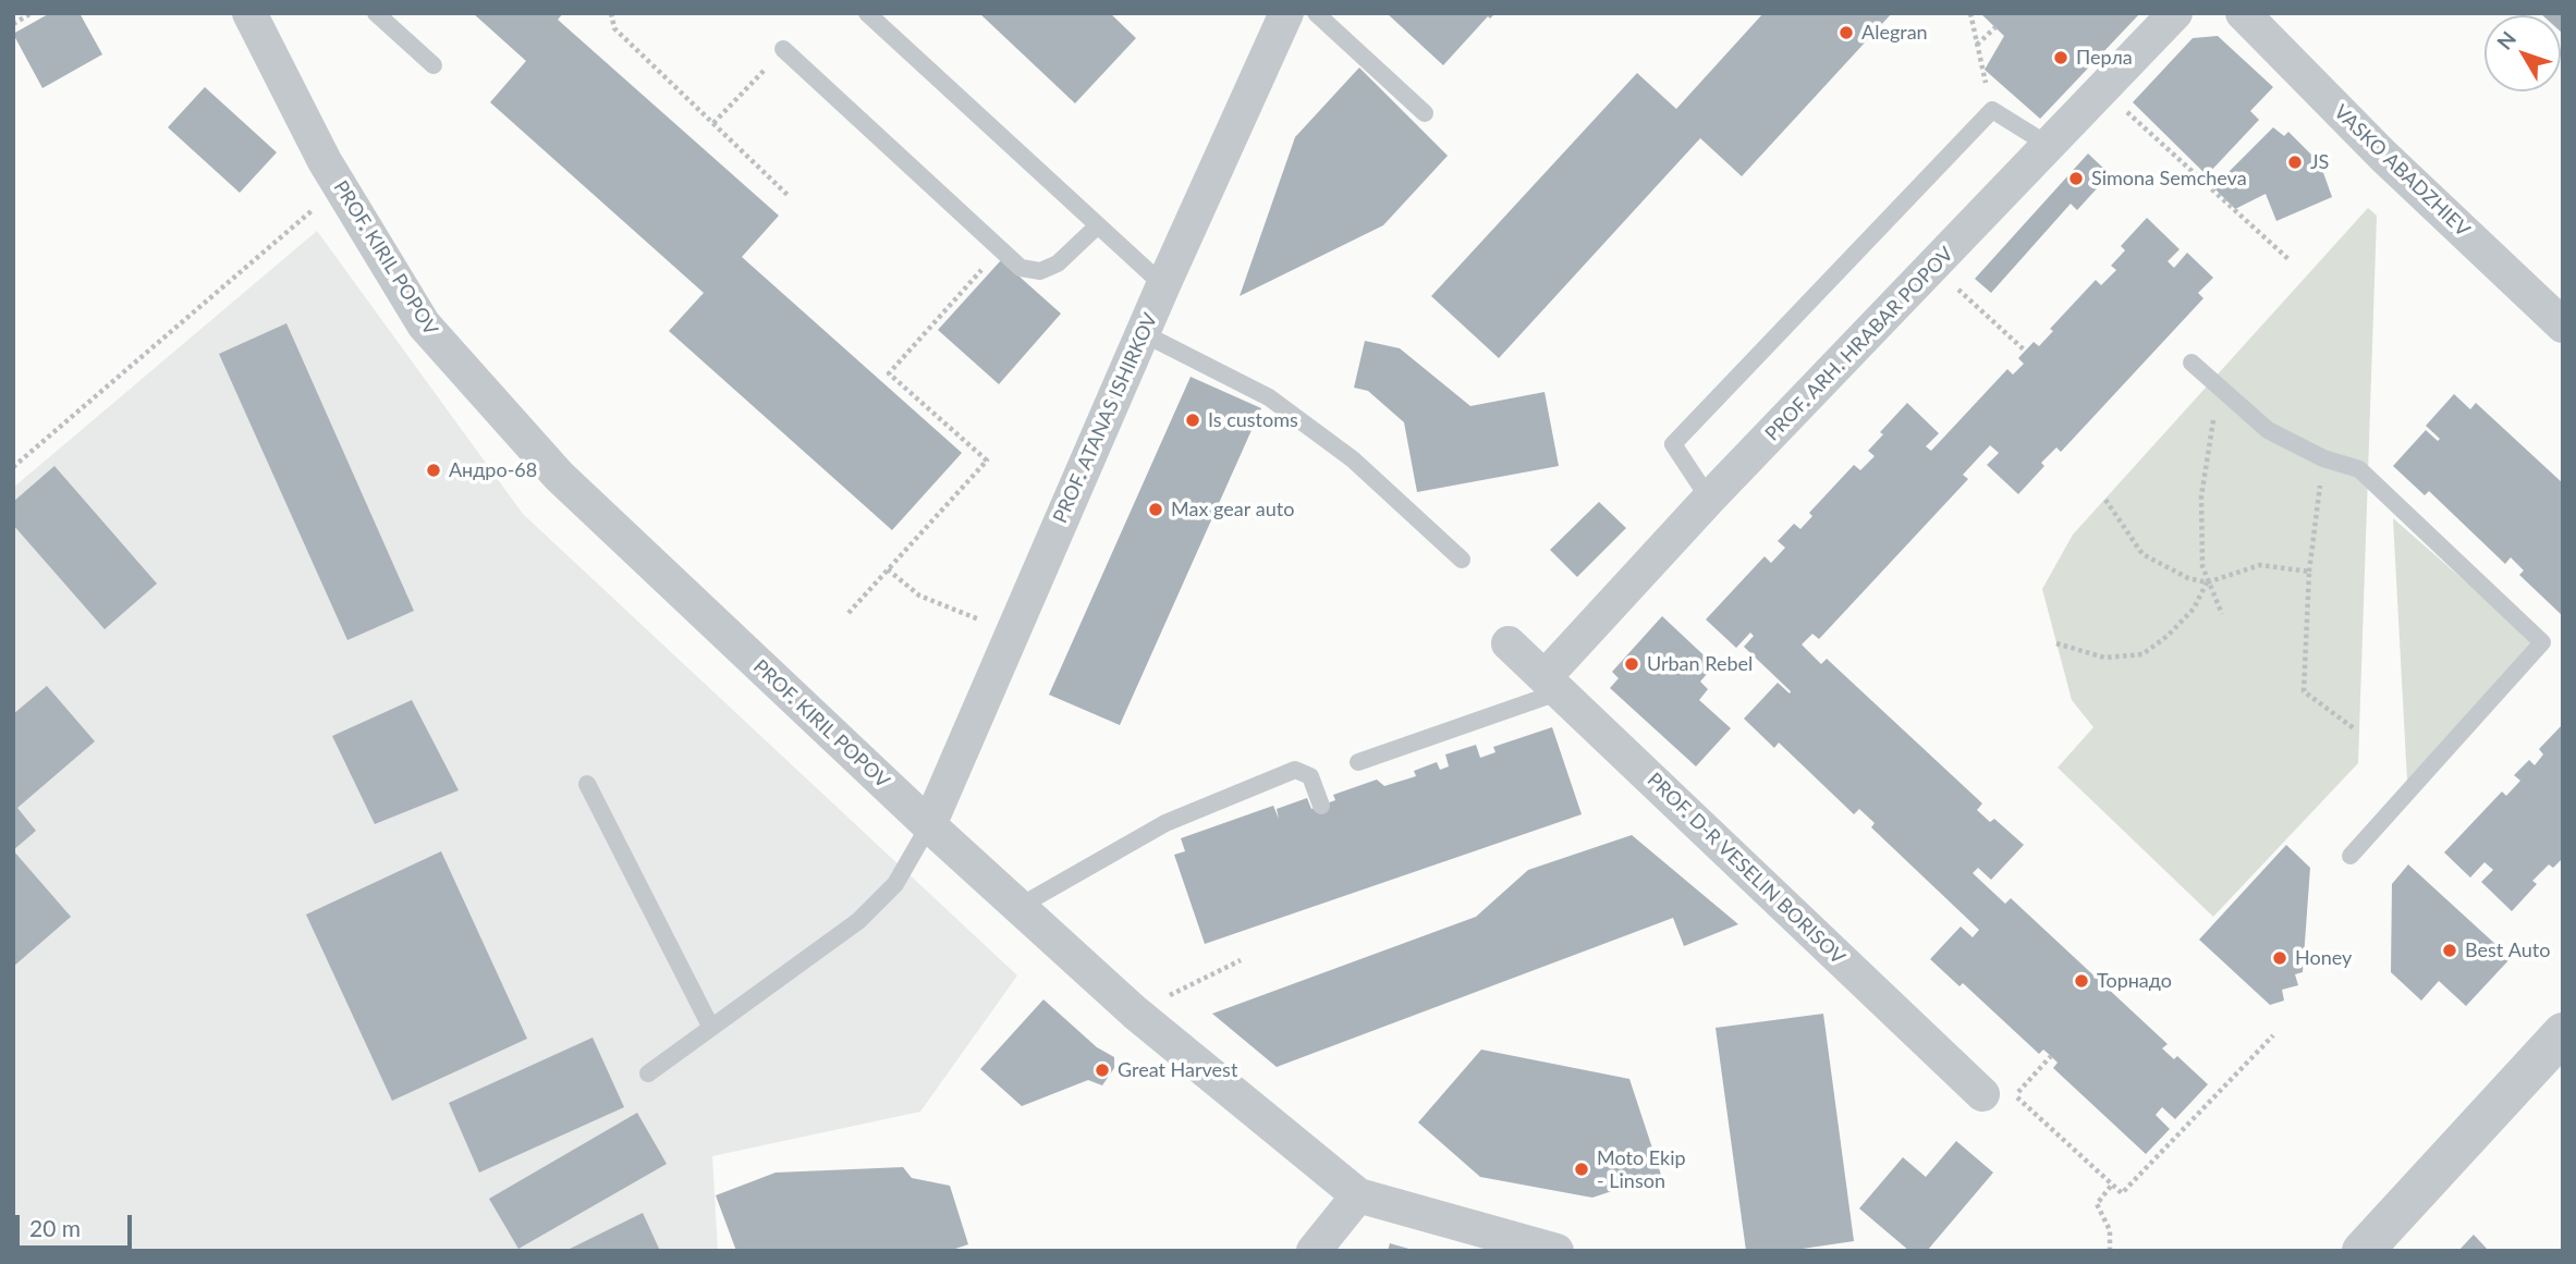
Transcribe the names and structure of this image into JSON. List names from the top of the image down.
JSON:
{
  "streets": {
    "street": [
      "VASKO ABADZHIEV",
      "PROF. KIRIL POPOV",
      "PROF. ARH. HRABAR POPOV",
      "PROF. ATANAS ISHIRKOV",
      "PROF. D-R VESELIN BORISOV"
    ]
  },
  "crossings": [
    ["PROF. KIRIL POPOV", "PROF. ATANAS ISHIRKOV"],
    ["PROF. ARH. HRABAR POPOV", "PROF. D-R VESELIN BORISOV"]
  ],
  "places": [
    "Alegran",
    "Перла",
    "JS",
    "Simona Semcheva",
    "Is customs",
    "Андро-68",
    "Max gear auto",
    "Urban Rebel",
    "Best Auto",
    "Honey",
    "Торнадо",
    "Great Harvest",
    "Moto Ekip - Linson"
  ],
  "scale_bar": "20 m",
  "north": "top left"
}
